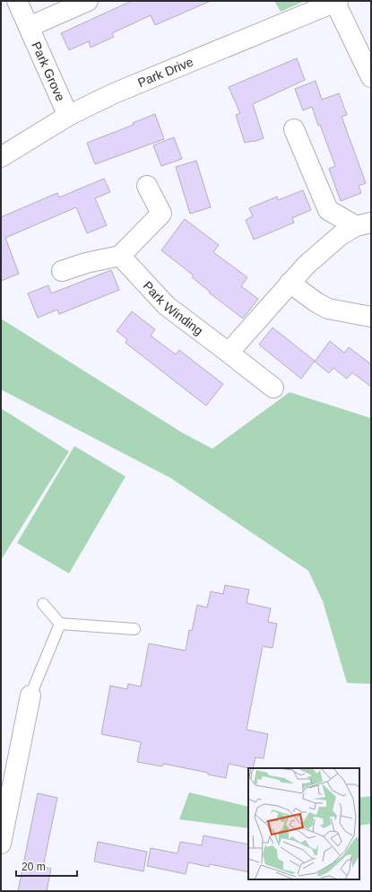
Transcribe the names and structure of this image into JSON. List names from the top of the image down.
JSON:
{
  "streets": {
    "street": ["Park Grove", "Park Drive", "Park Winding"]
  },
  "crossings": [
    ["Park Grove", "Park Drive"]
  ],
  "scale_bar": "20 m"
}
